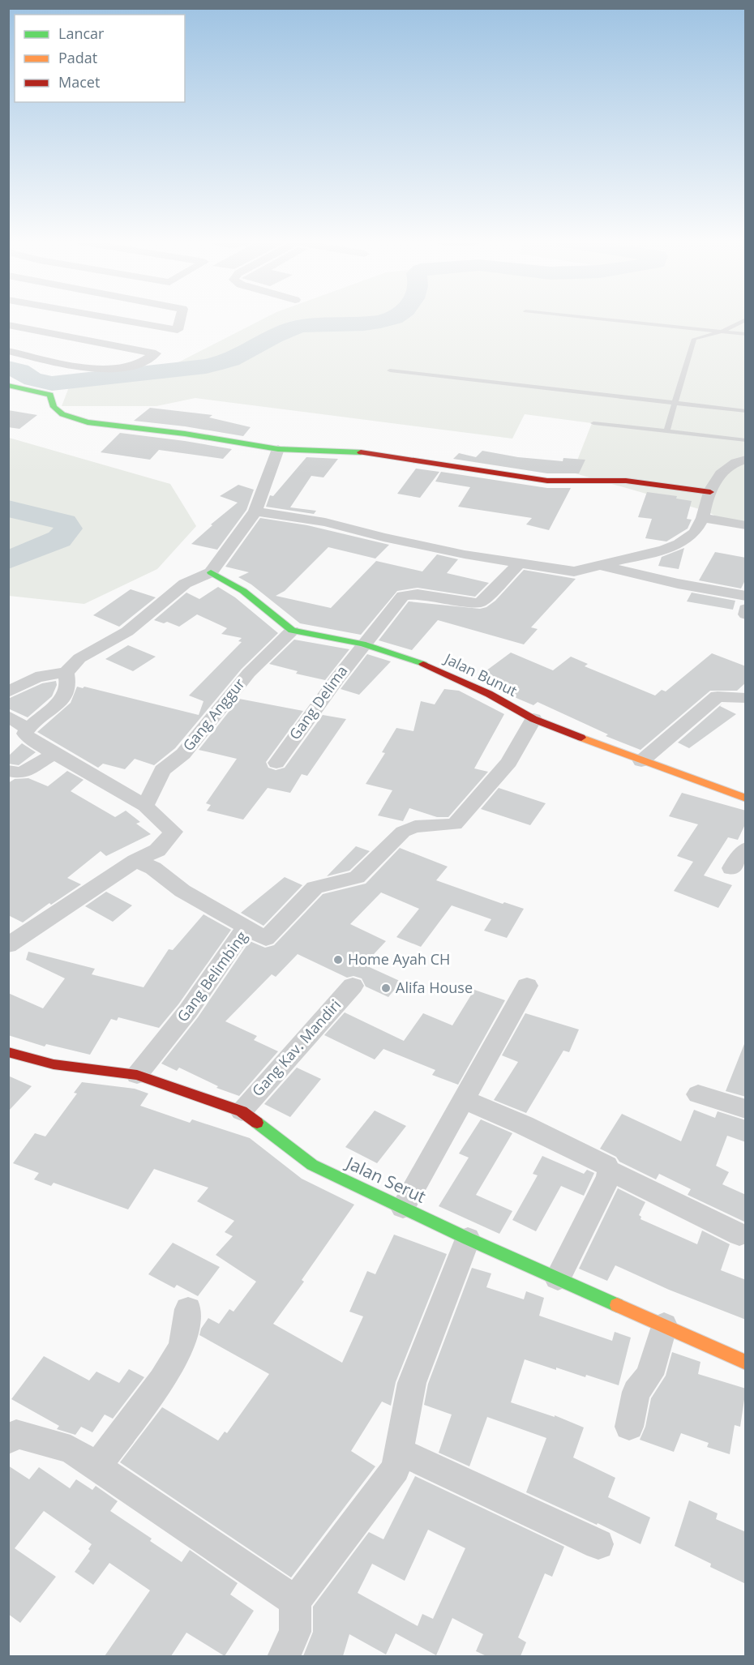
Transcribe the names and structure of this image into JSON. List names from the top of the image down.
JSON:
{
  "streets": {
    "street": [
      "Jalan Bunut",
      "Gang Delima",
      "Gang Anggur",
      "Gang Belimbing",
      "Gang Kav. Mandiri",
      "Jalan Serut"
    ]
  },
  "crossings": [
    ["Jalan Bunut", "Gang Delima"],
    ["Jalan Bunut", "Gang Anggur"],
    ["Jalan Bunut", "Gang Belimbing"],
    ["Gang Belimbing", "Jalan Serut"],
    ["Gang Kav. Mandiri", "Jalan Serut"]
  ],
  "places": ["Home Ayah CH", "Alifa House"],
  "legend": ["Lancar", "Padat", "Macet"]
}
